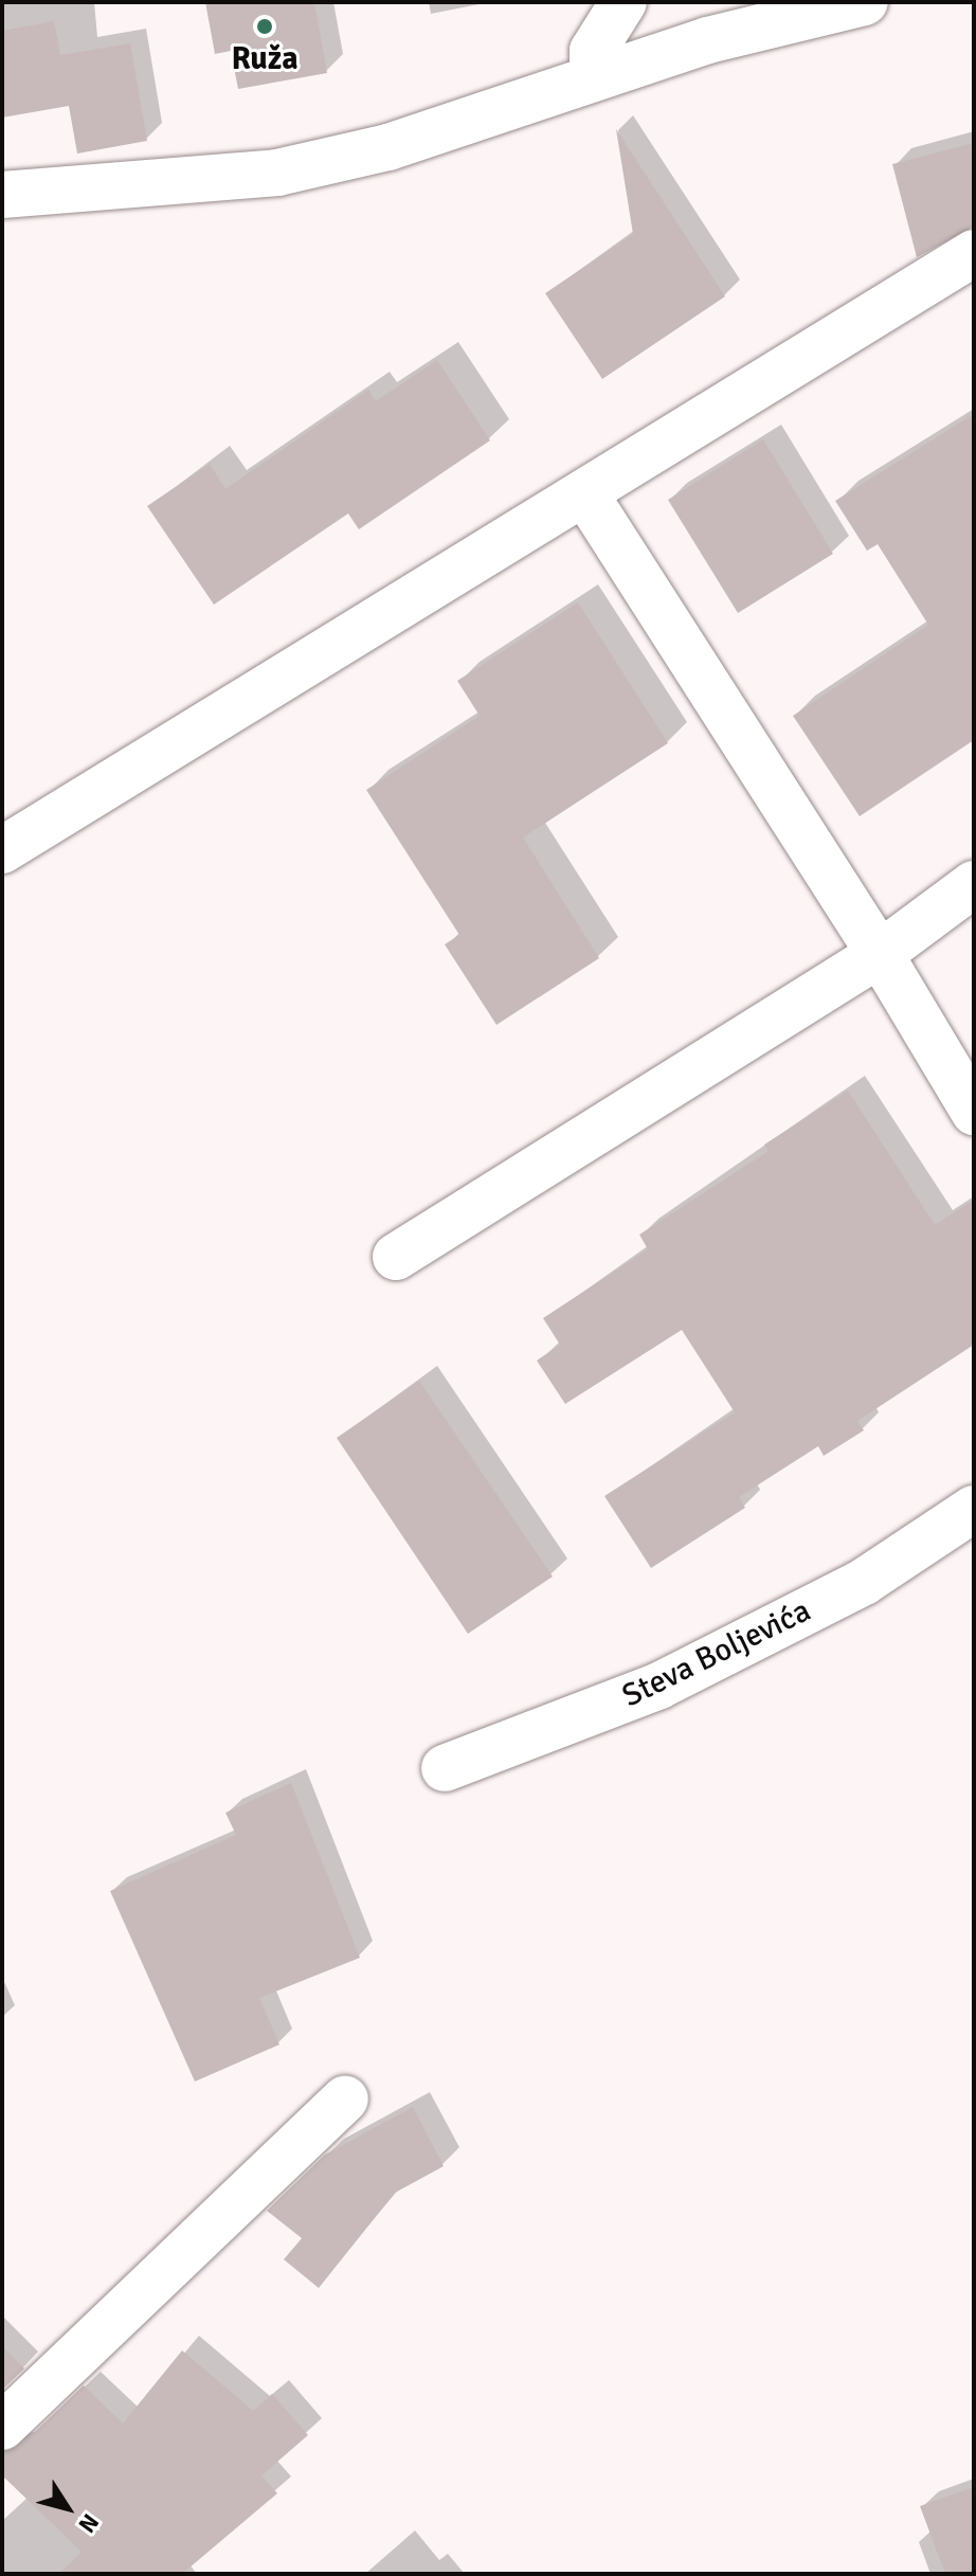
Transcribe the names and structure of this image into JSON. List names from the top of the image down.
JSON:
{
  "streets": {
    "street": ["Steva Boljevića"]
  },
  "places": ["Ruža"],
  "north": "bottom right"
}
